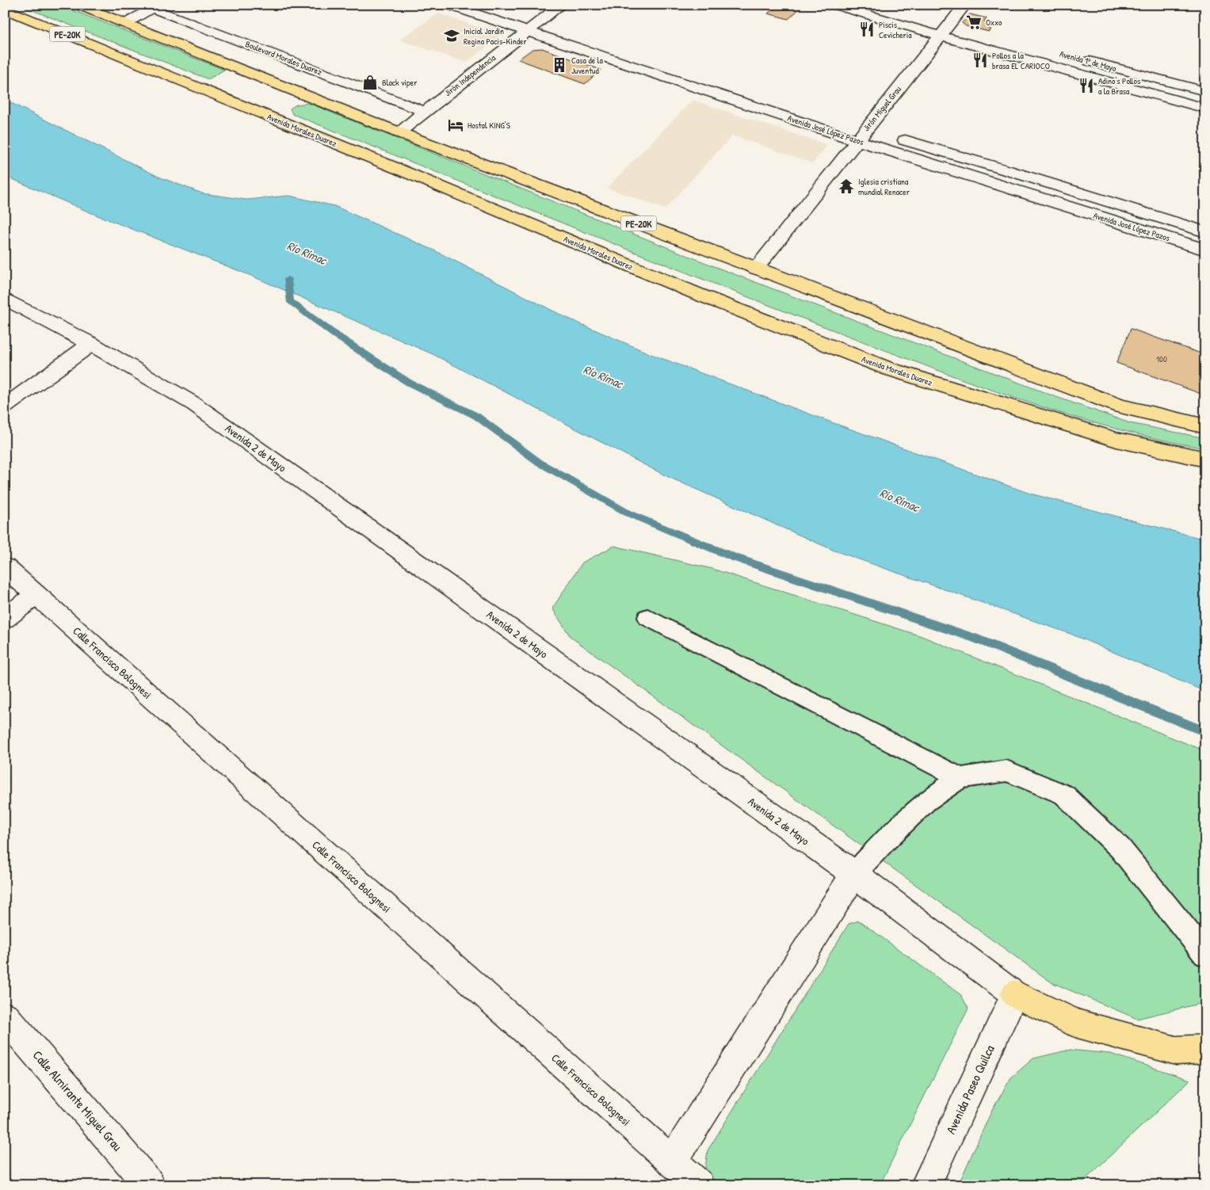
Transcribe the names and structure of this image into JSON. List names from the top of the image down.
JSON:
{
  "streets": {
    "highway": ["PE-20K", "Avenida Morales Duarez"],
    "street": [
      "Boulevard Morales Duarez",
      "Avenida 1º de Mayo",
      "Jirón Independencia",
      "Jirón Miguel Grau",
      "Avenida José López Pazos",
      "Avenida 2 de Mayo",
      "Calle Francisco Bolognesi",
      "Avenida Paseo Quilca",
      "Calle Almirante Miguel Grau"
    ]
  },
  "crossings": [
    ["Boulevard Morales Duarez", "Jirón Independencia"],
    ["Avenida 1º de Mayo", "Jirón Miguel Grau"],
    ["Jirón Independencia", "Avenida Morales Duarez"],
    ["Jirón Independencia", "Avenida José López Pazos"],
    ["Jirón Miguel Grau", "Avenida Morales Duarez"],
    ["Jirón Miguel Grau", "Avenida José López Pazos"],
    ["Avenida 2 de Mayo", "Avenida Paseo Quilca"]
  ],
  "water": ["Río Rímac"],
  "places": {
    "supermarket": ["Oxxo"],
    "restaurant": ["Piscis Cevicheria", "Pollos a la brasa EL CARIOCO", "Adino's Pollos a la Brasa"],
    "school or university": ["Inicial Jardín Regina Pacis-Kinder"],
    "building": ["Casa de la Juventud"],
    "shop": ["Black viper"],
    "hotel": ["Hostal KING'S"],
    "temple": ["Iglesia cristiana mundial Renacer"]
  },
  "house_numbers": ["100"]
}
